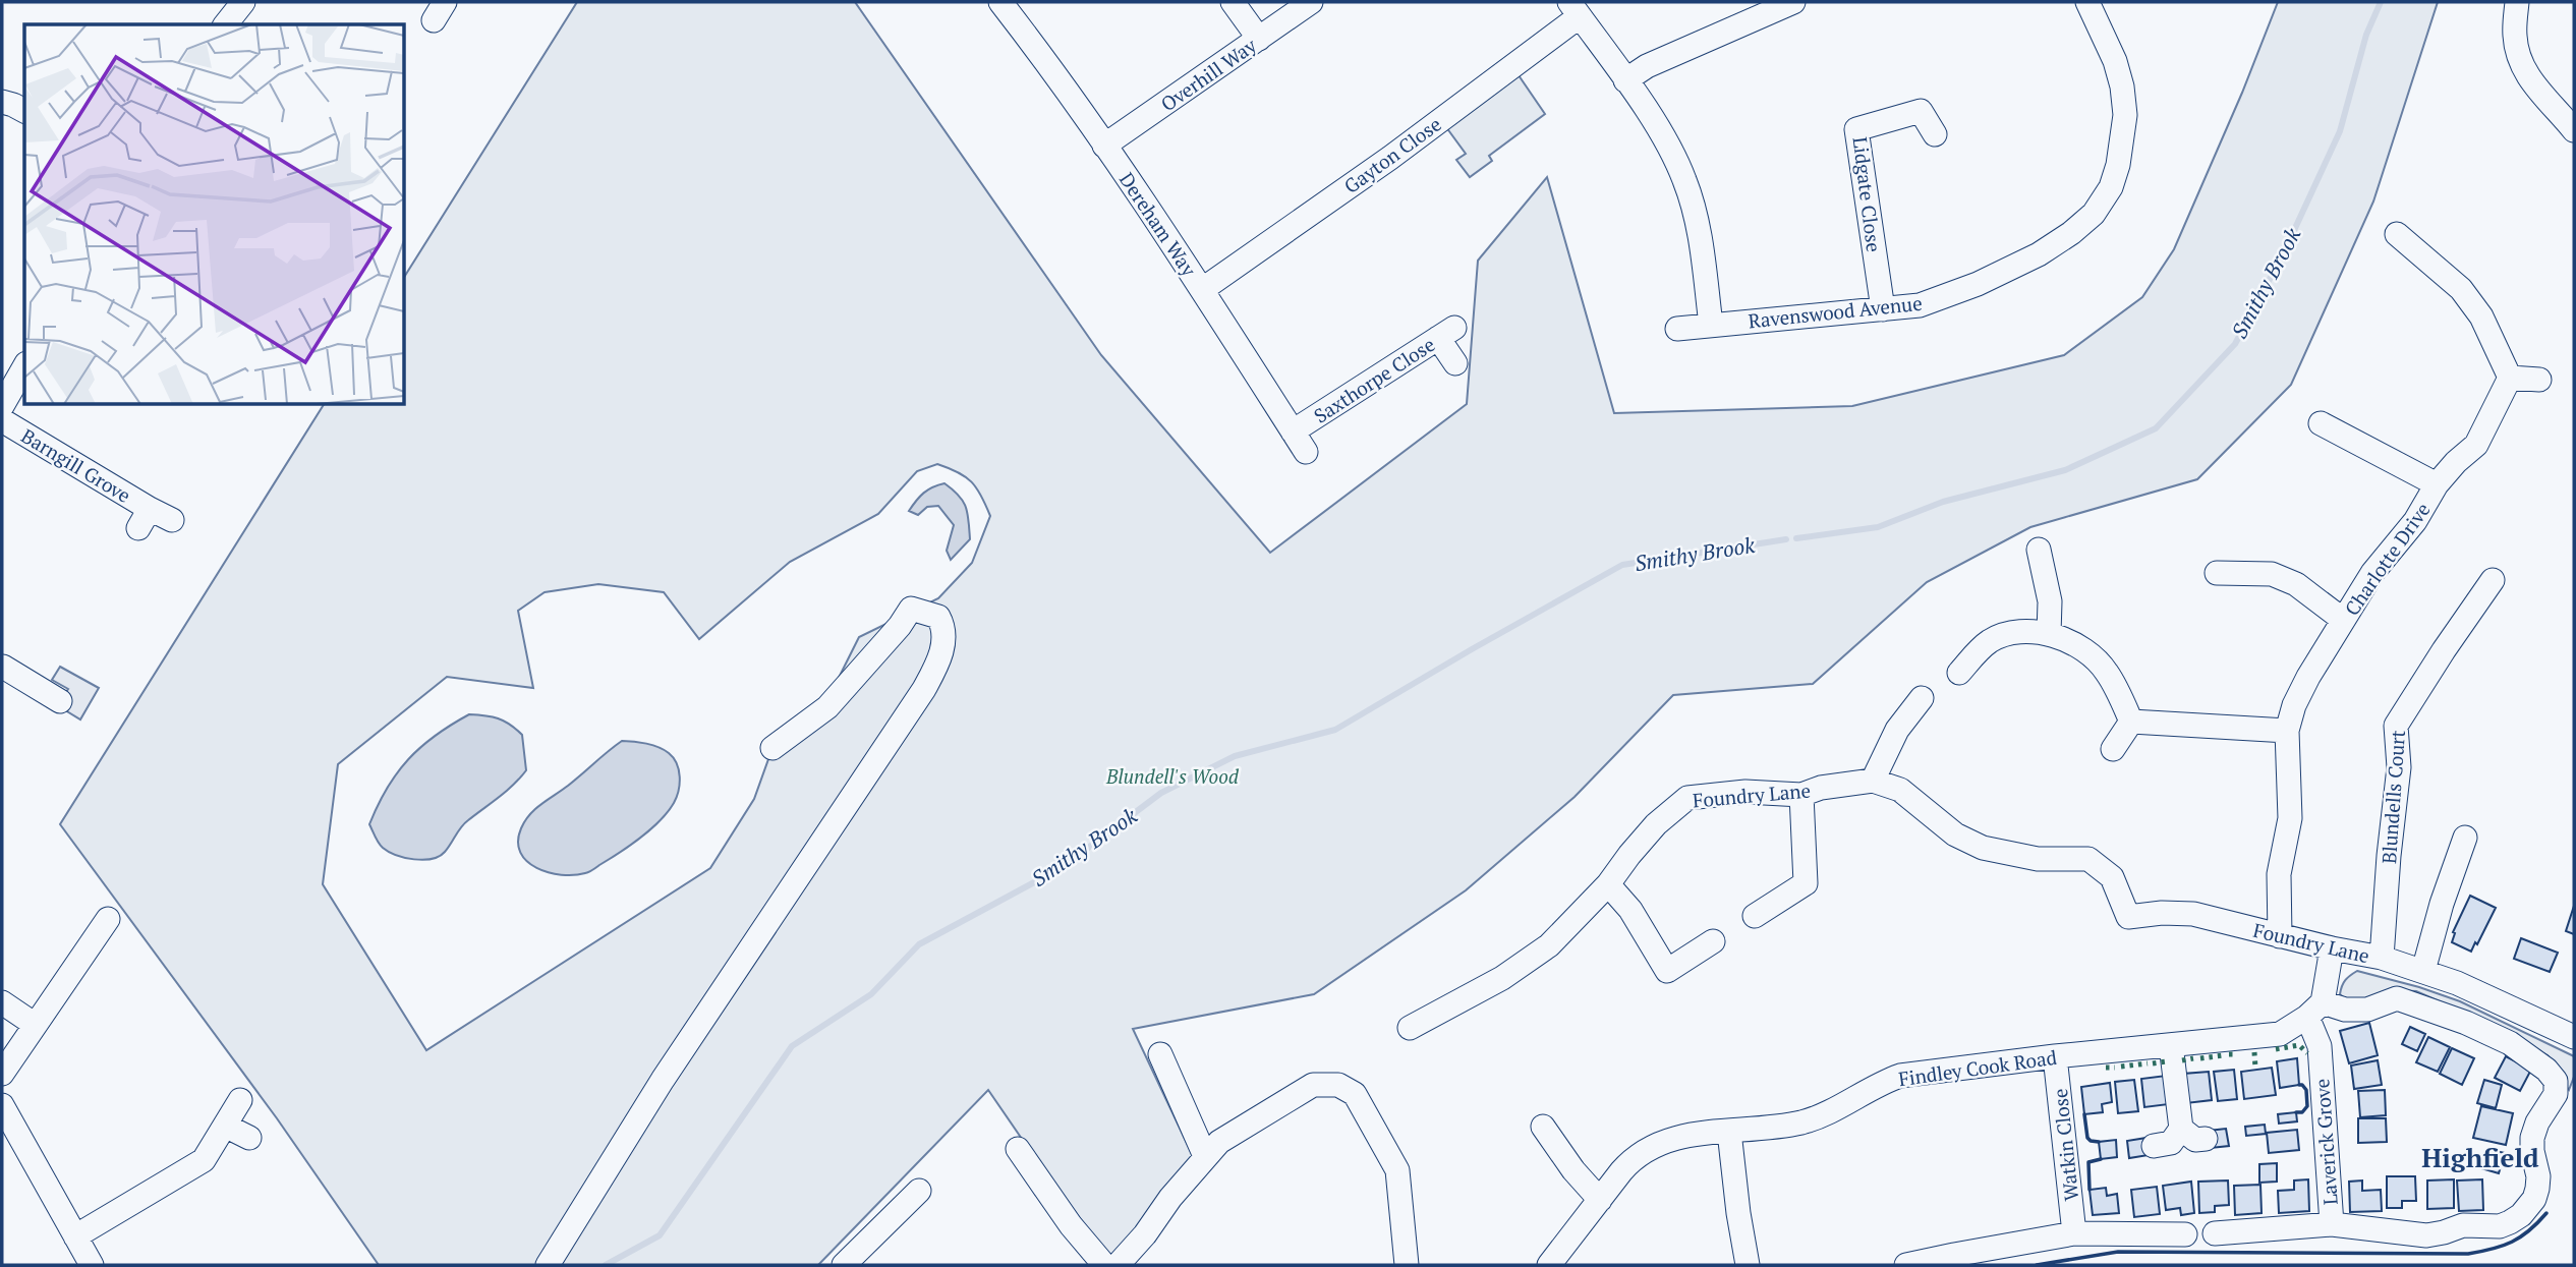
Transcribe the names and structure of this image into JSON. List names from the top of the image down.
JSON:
{
  "streets": {
    "street": [
      "Overhill Way",
      "Gayton Close",
      "Lidgate Close",
      "Dereham Way",
      "Ravenswood Avenue",
      "Saxthorpe Close",
      "Barngill Grove",
      "Charlotte Drive",
      "Foundry Lane",
      "Blundells Court",
      "Findley Cook Road",
      "Laverick Grove",
      "Watkin Close"
    ]
  },
  "crossings": [
    ["Overhill Way", "Dereham Way"],
    ["Gayton Close", "Dereham Way"],
    ["Lidgate Close", "Ravenswood Avenue"],
    ["Dereham Way", "Saxthorpe Close"],
    ["Charlotte Drive", "Foundry Lane"],
    ["Foundry Lane", "Blundells Court"],
    ["Findley Cook Road", "Laverick Grove"],
    ["Findley Cook Road", "Watkin Close"]
  ],
  "districts": ["Highfield"],
  "water": ["Smithy Brook"],
  "parks": ["Blundell's Wood"]
}
